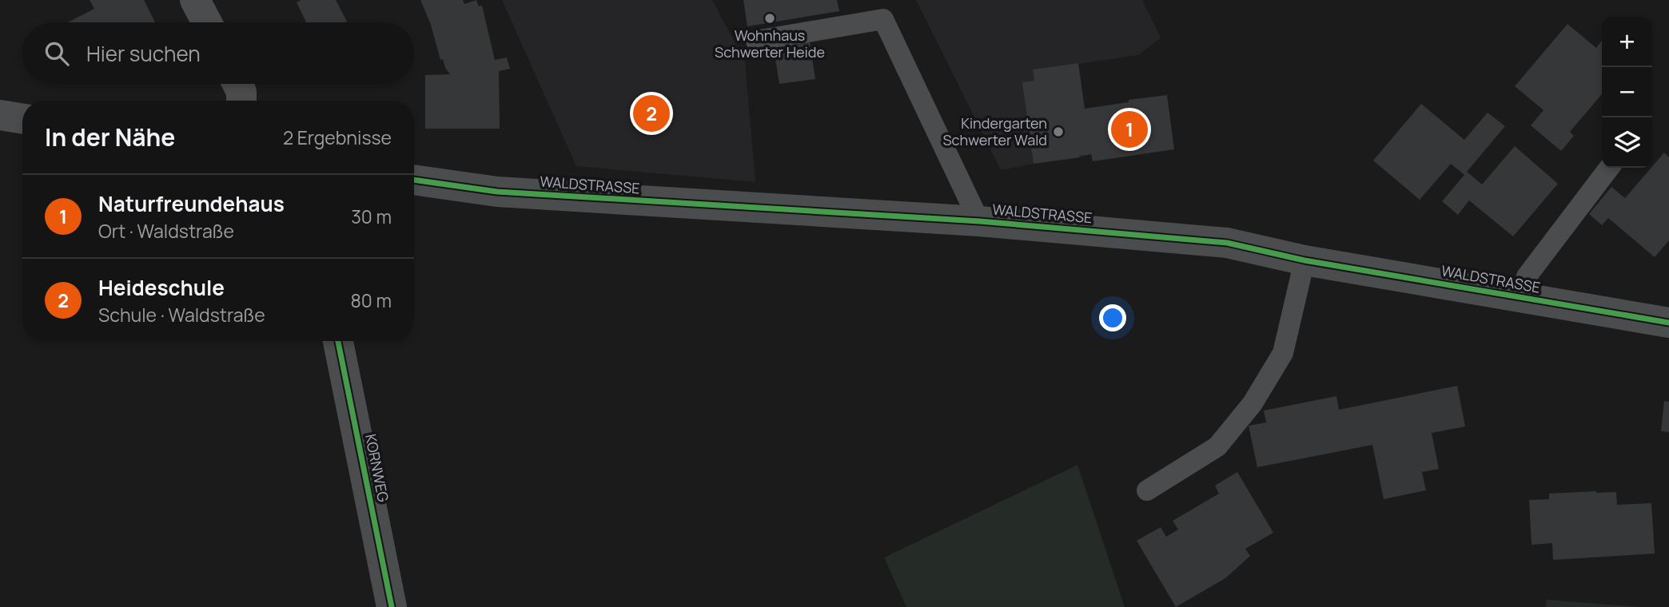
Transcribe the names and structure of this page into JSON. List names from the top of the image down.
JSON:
{
  "streets": {
    "street": ["WALDSTRASSE", "KORNWEG"]
  },
  "places": ["Wohnhaus Schwerter Heide", "Kindergarten Schwerter Wald"],
  "page": {
    "map_buttons": ["+", "−"],
    "search": "Hier suchen",
    "pins": ["2", "1"],
    "heading": ["In der Nähe", "2 Ergebnisse"],
    "list": [
      {
        "mark": "1",
        "name": "Naturfreundehaus",
        "note": "Ort · Waldstraße",
        "value": "30 m"
      },
      {
        "mark": "2",
        "name": "Heideschule",
        "note": "Schule · Waldstraße",
        "value": "80 m"
      }
    ]
  }
}
